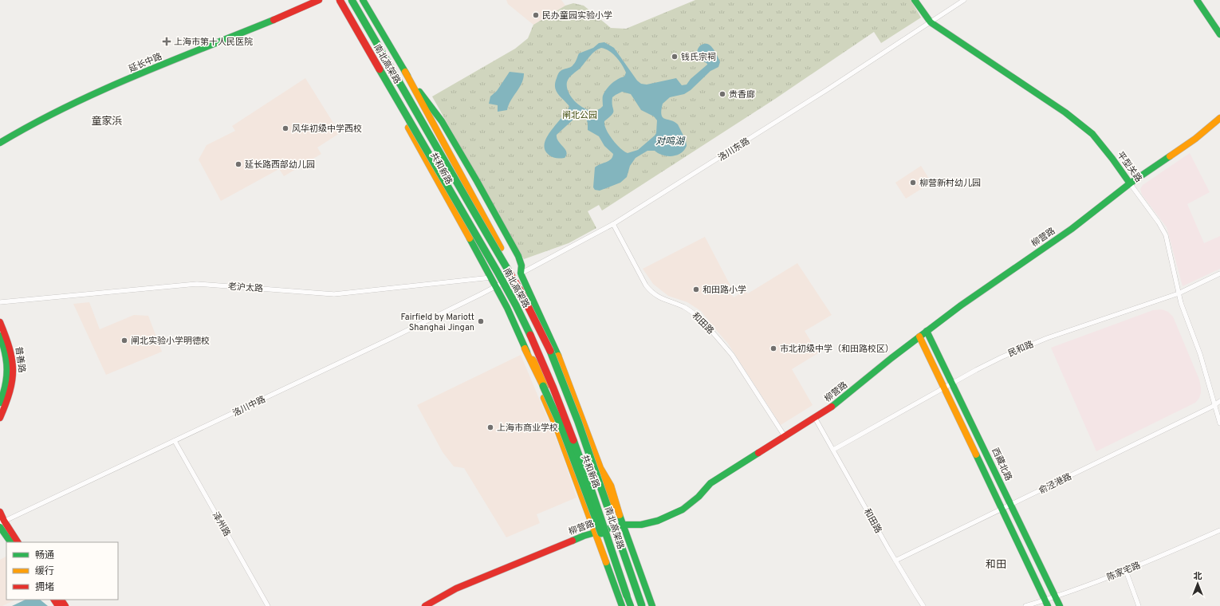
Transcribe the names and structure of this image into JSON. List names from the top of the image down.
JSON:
{
  "streets": {
    "main road": [
      "延长中路",
      "南北高架路",
      "平型关路",
      "共和新路",
      "柳营路",
      "普善路",
      "西藏北路"
    ],
    "street": [
      "洛川东路",
      "老沪太路",
      "和田路",
      "民和路",
      "洛川中路",
      "俞泾港路",
      "泽州路",
      "陈家宅路"
    ]
  },
  "crossings": [
    ["南北高架路", "共和新路"],
    ["洛川东路", "平型关路"],
    ["洛川东路", "共和新路"],
    ["洛川东路", "和田路"],
    ["洛川东路", "洛川中路"],
    ["平型关路", "柳营路"],
    ["平型关路", "民和路"],
    ["平型关路", "俞泾港路"],
    ["共和新路", "柳营路"],
    ["共和新路", "老沪太路"],
    ["共和新路", "洛川中路"],
    ["柳营路", "和田路"],
    ["柳营路", "西藏北路"],
    ["和田路", "民和路"],
    ["和田路", "俞泾港路"],
    ["民和路", "西藏北路"],
    ["洛川中路", "泽州路"],
    ["西藏北路", "俞泾港路"],
    ["西藏北路", "陈家宅路"]
  ],
  "districts": ["童家浜", "和田"],
  "water": ["对鸣湖"],
  "parks": ["闸北公园"],
  "places": {
    "other": [
      "民办童园实验小学",
      "钱氏宗祠",
      "贵香廊",
      "风华初级中学西校",
      "延长路西部幼儿园",
      "柳营新村幼儿园",
      "和田路小学",
      "Fairfield by Mariott Shanghai Jingan",
      "闸北实验小学明德校",
      "市北初级中学（和田路校区）",
      "上海市商业学校"
    ],
    "health": ["上海市第十人民医院"]
  },
  "legend": ["畅通", "缓行", "拥堵"],
  "north": "top"
}
